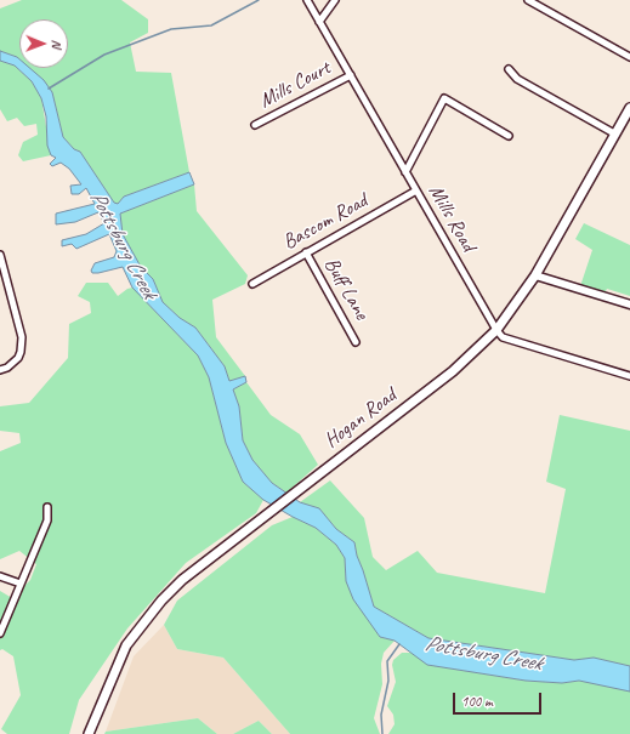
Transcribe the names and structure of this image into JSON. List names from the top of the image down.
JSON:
{
  "streets": {
    "main road": ["Hogan Road"],
    "street": [
      "Mills Court",
      "Mills Road",
      "Bascom Road",
      "Buff Lane"
    ]
  },
  "crossings": [
    ["Mills Court", "Mills Road"],
    ["Mills Road", "Bascom Road"],
    ["Mills Road", "Hogan Road"],
    ["Bascom Road", "Buff Lane"]
  ],
  "water": ["Pottsburg Creek"],
  "scale_bar": "100 m",
  "north": "right"
}
